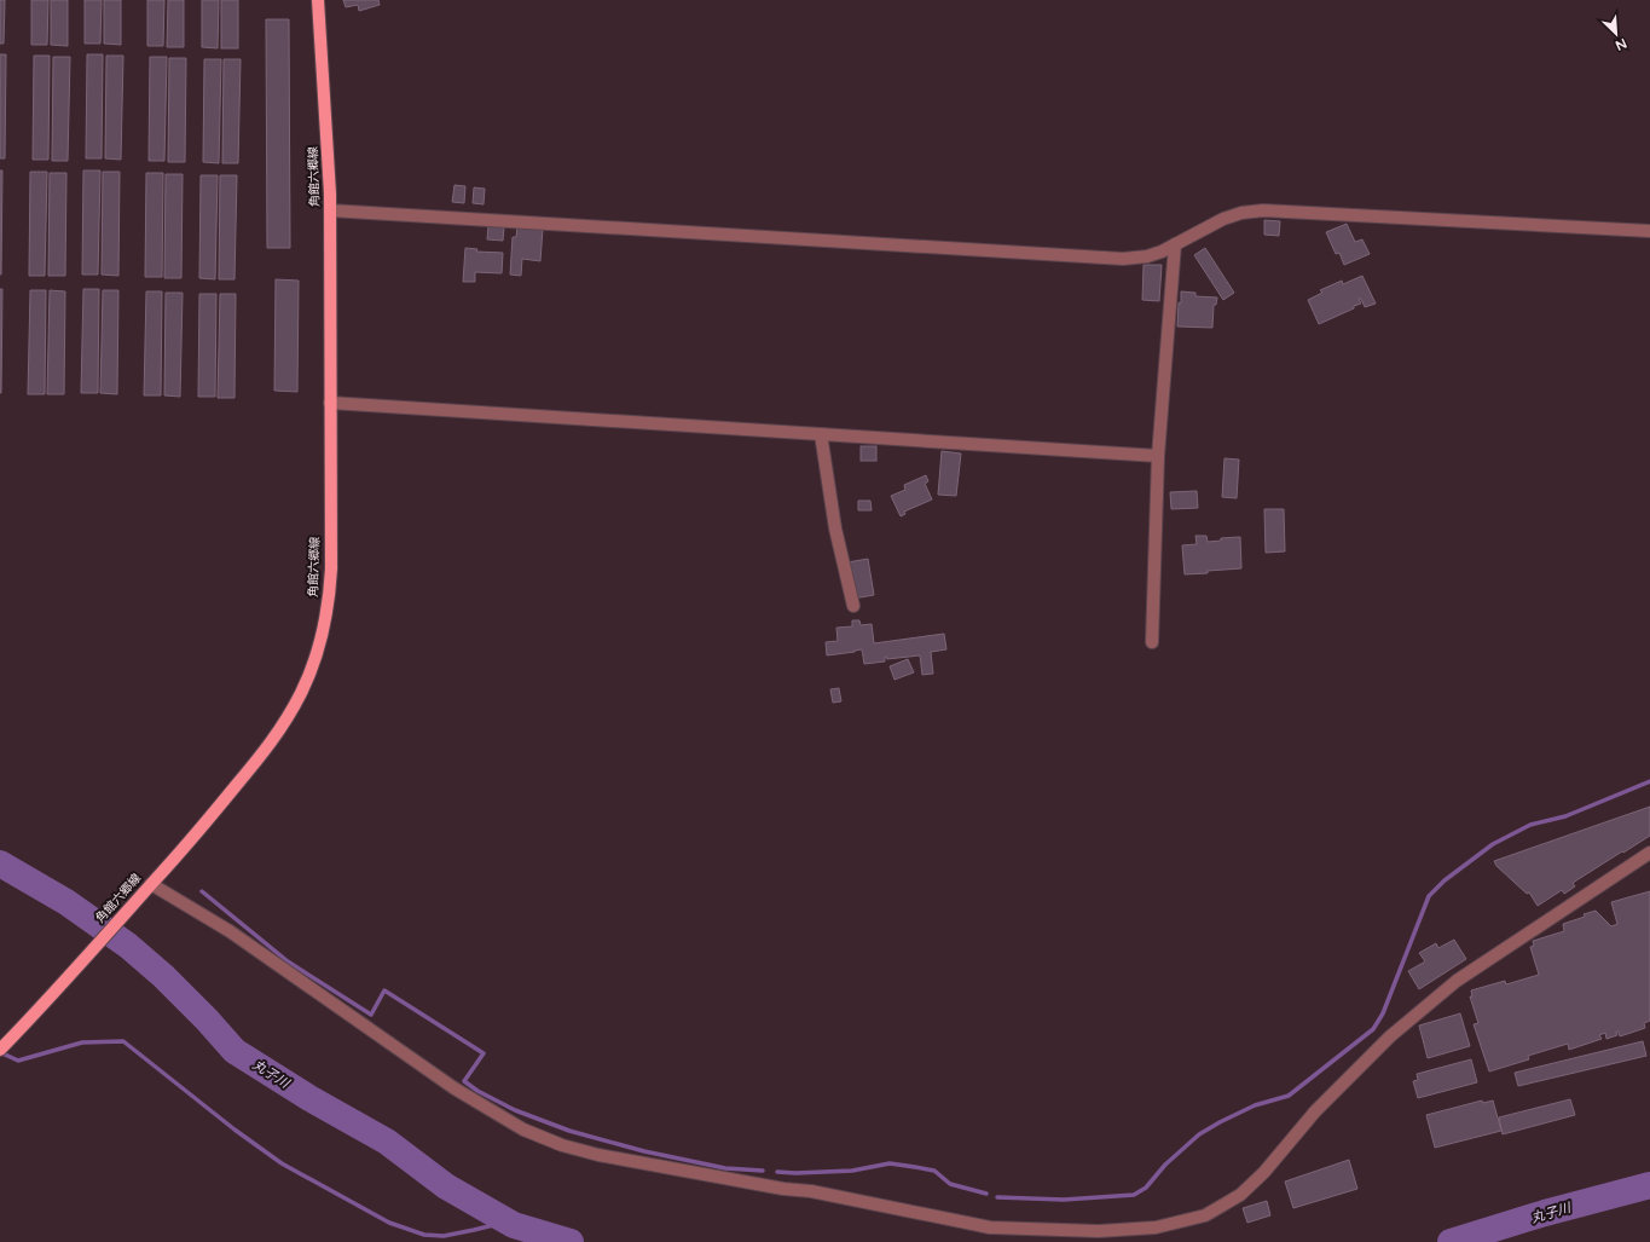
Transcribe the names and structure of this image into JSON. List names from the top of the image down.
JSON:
{
  "streets": {
    "main road": ["角館六郷線"]
  },
  "water": ["丸子川"],
  "north": "bottom right"
}
